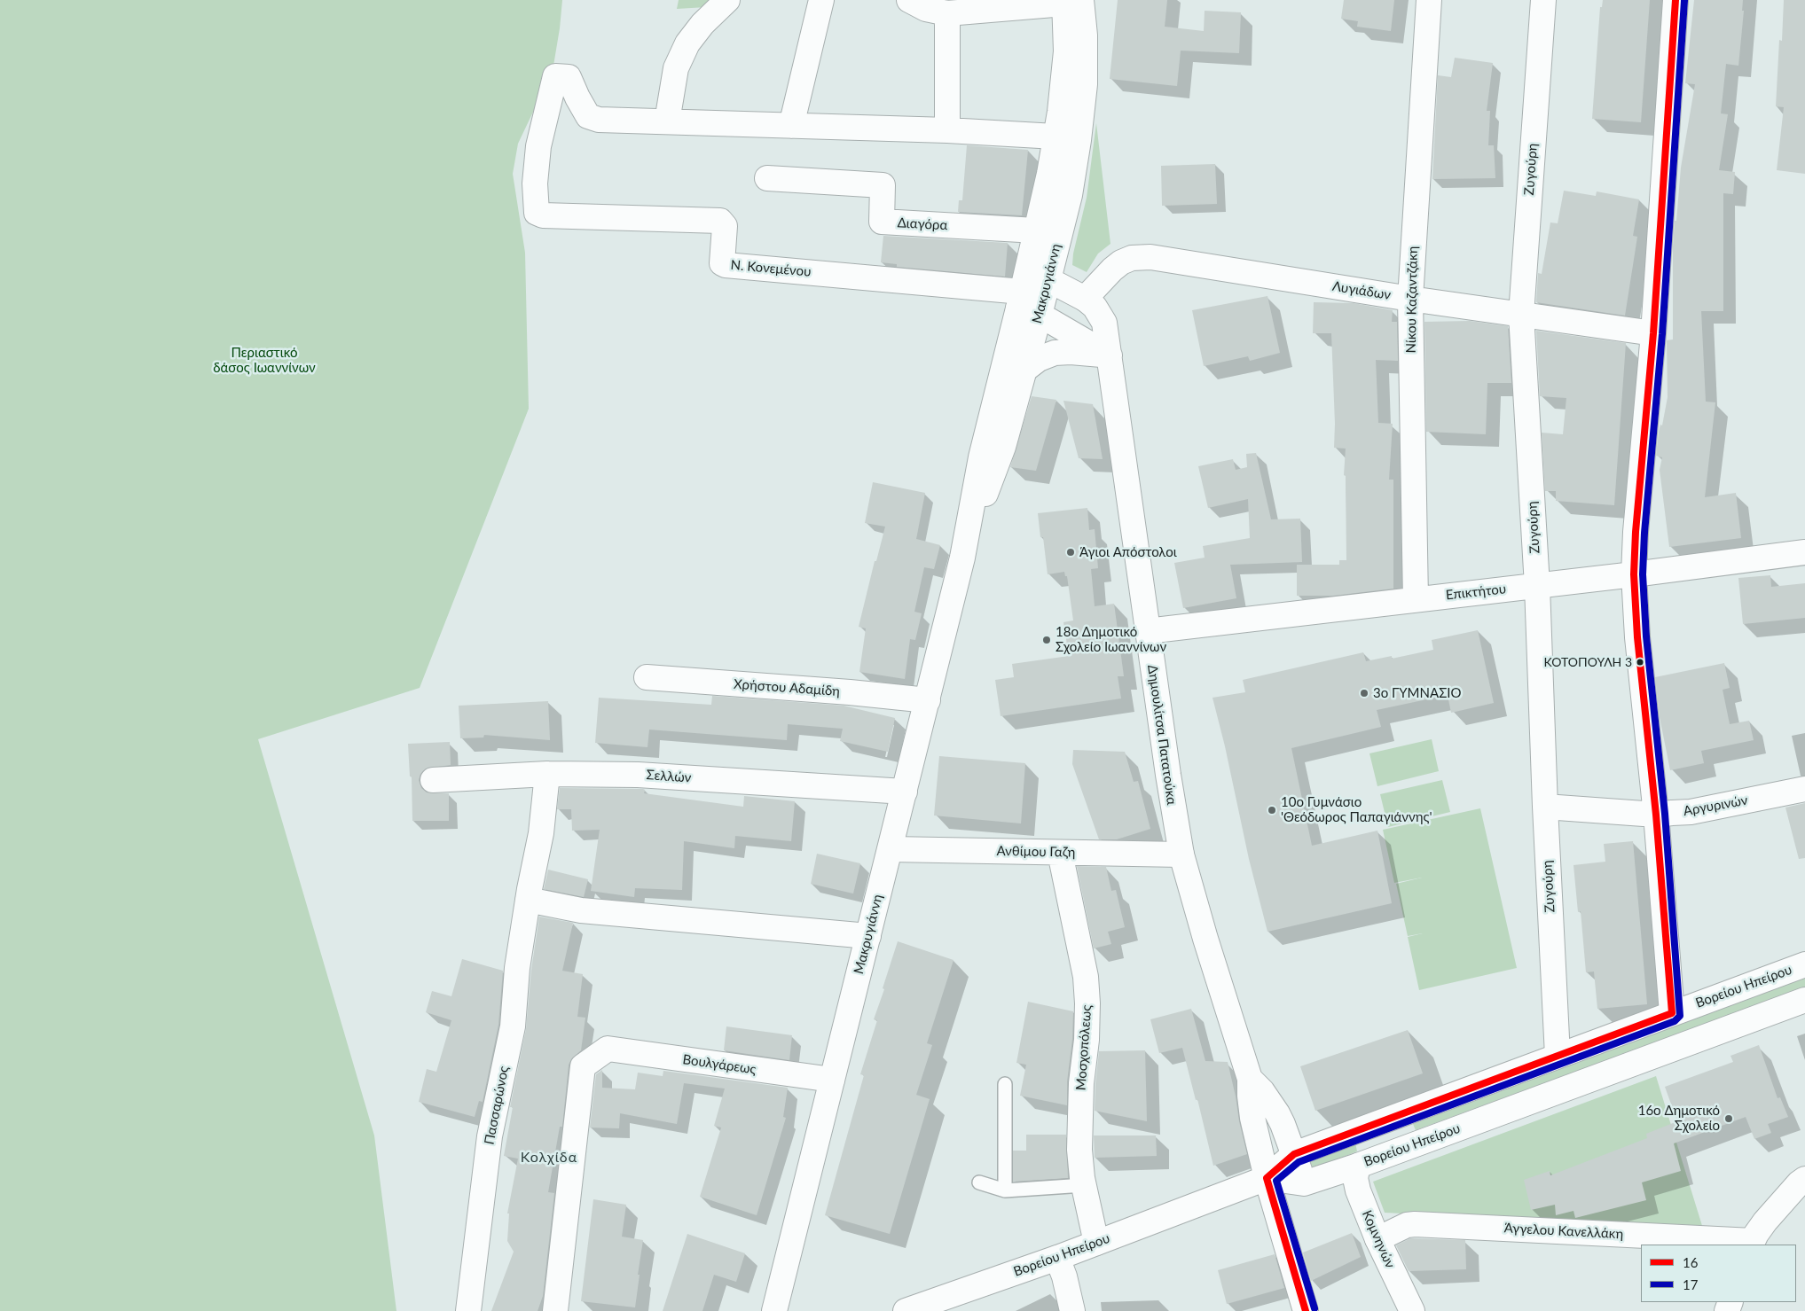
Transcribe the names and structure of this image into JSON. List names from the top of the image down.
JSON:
{
  "streets": {
    "street": [
      "Ζυγούρη",
      "Διαγόρα",
      "Ν. Κονεμένου",
      "Μακρυγιάννη",
      "Λυγιάδων",
      "Νίκου Καζαντζάκη",
      "Επικτήτου",
      "Χρήστου Αδαμίδη",
      "Δημουλίτσα Πατατούκα",
      "Σελλών",
      "Αργυρινών",
      "Ανθίμου Γαζη",
      "Βορείου Ηπείρου",
      "Μοσχοπόλεως",
      "Βουλγάρεως",
      "Πασσαρώνος",
      "Άγγελου Κανελλάκη",
      "Κομνηνών"
    ]
  },
  "crossings": [
    ["Ζυγούρη", "Λυγιάδων"],
    ["Ζυγούρη", "Επικτήτου"],
    ["Ζυγούρη", "Αργυρινών"],
    ["Ζυγούρη", "Βορείου Ηπείρου"],
    ["Διαγόρα", "Μακρυγιάννη"],
    ["Ν. Κονεμένου", "Μακρυγιάννη"],
    ["Ν. Κονεμένου", "Δημουλίτσα Πατατούκα"],
    ["Μακρυγιάννη", "Χρήστου Αδαμίδη"],
    ["Μακρυγιάννη", "Δημουλίτσα Πατατούκα"],
    ["Μακρυγιάννη", "Σελλών"],
    ["Μακρυγιάννη", "Ανθίμου Γαζη"],
    ["Μακρυγιάννη", "Βουλγάρεως"],
    ["Λυγιάδων", "Νίκου Καζαντζάκη"],
    ["Λυγιάδων", "Δημουλίτσα Πατατούκα"],
    ["Νίκου Καζαντζάκη", "Επικτήτου"],
    ["Επικτήτου", "Δημουλίτσα Πατατούκα"],
    ["Δημουλίτσα Πατατούκα", "Ανθίμου Γαζη"],
    ["Δημουλίτσα Πατατούκα", "Βορείου Ηπείρου"],
    ["Σελλών", "Πασσαρώνος"],
    ["Ανθίμου Γαζη", "Μοσχοπόλεως"],
    ["Βορείου Ηπείρου", "Μοσχοπόλεως"],
    ["Βορείου Ηπείρου", "Κομνηνών"],
    ["Άγγελου Κανελλάκη", "Κομνηνών"]
  ],
  "districts": ["Κολχίδα"],
  "parks": ["Περιαστικό δάσος Ιωαννίνων"],
  "places": [
    "Άγιοι Απόστολοι",
    "18ο Δημοτικό Σχολείο Ιωαννίνων",
    "ΚΟΤΟΠΟΥΛΗ 3",
    "3ο ΓΥΜΝΑΣΙΟ",
    "10ο Γυμνάσιο 'Θεόδωρος Παπαγιάννης'",
    "16ο Δημοτικό Σχολείο"
  ],
  "lines": ["transit line 16", "transit line 17"],
  "legend": ["16", "17"]
}
